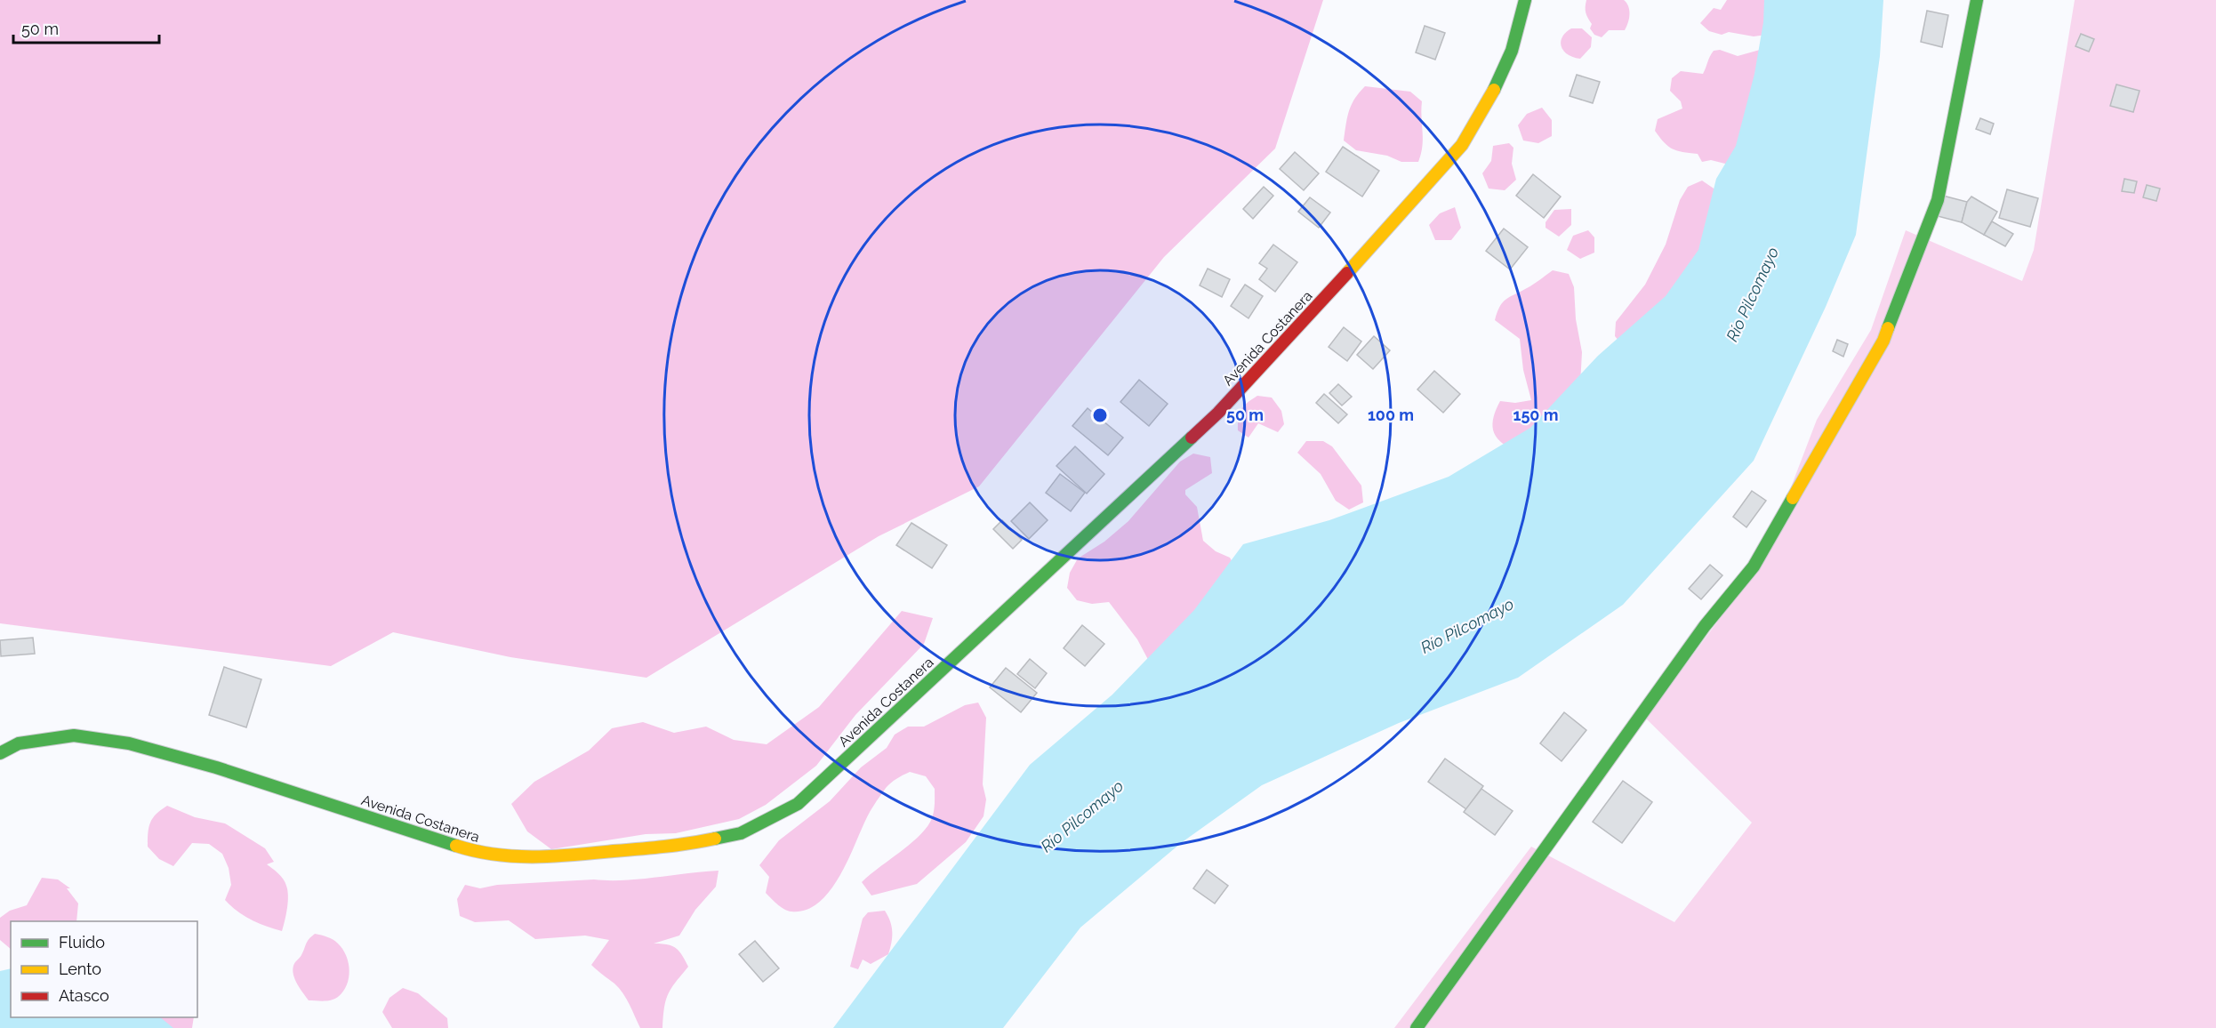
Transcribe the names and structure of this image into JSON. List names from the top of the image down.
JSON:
{
  "streets": {
    "street": ["Avenida Costanera"]
  },
  "water": ["Río Pilcomayo"],
  "legend": ["Fluido", "Lento", "Atasco"],
  "scale_bar": "50 m",
  "rings": ["50 m", "100 m", "150 m"]
}
